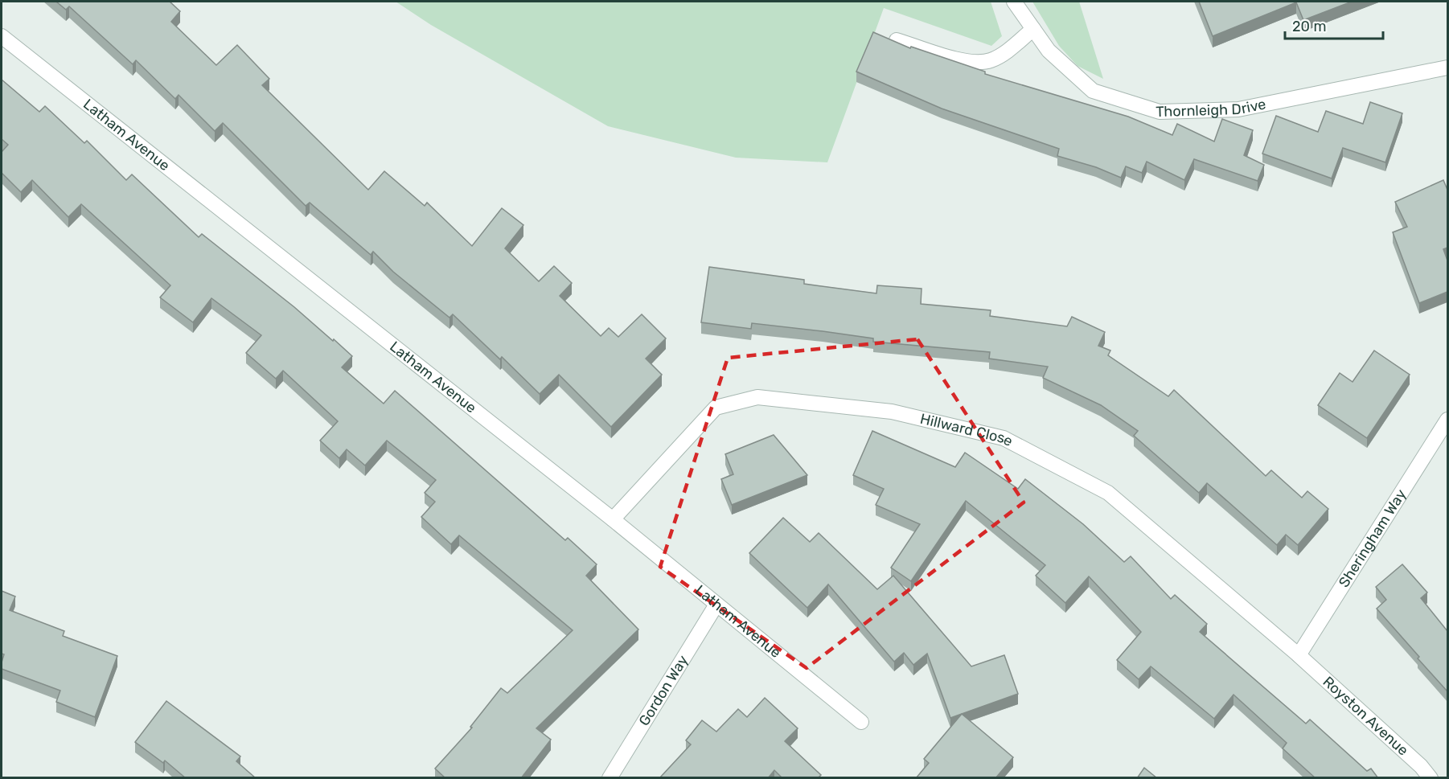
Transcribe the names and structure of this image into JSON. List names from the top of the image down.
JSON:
{
  "streets": {
    "street": [
      "Thornleigh Drive",
      "Latham Avenue",
      "Hillward Close",
      "Sheringham Way",
      "Gordon Way",
      "Royston Avenue"
    ]
  },
  "crossings": [
    ["Latham Avenue", "Hillward Close"],
    ["Latham Avenue", "Gordon Way"],
    ["Hillward Close", "Sheringham Way"],
    ["Hillward Close", "Royston Avenue"],
    ["Sheringham Way", "Royston Avenue"]
  ],
  "scale_bar": "20 m"
}
